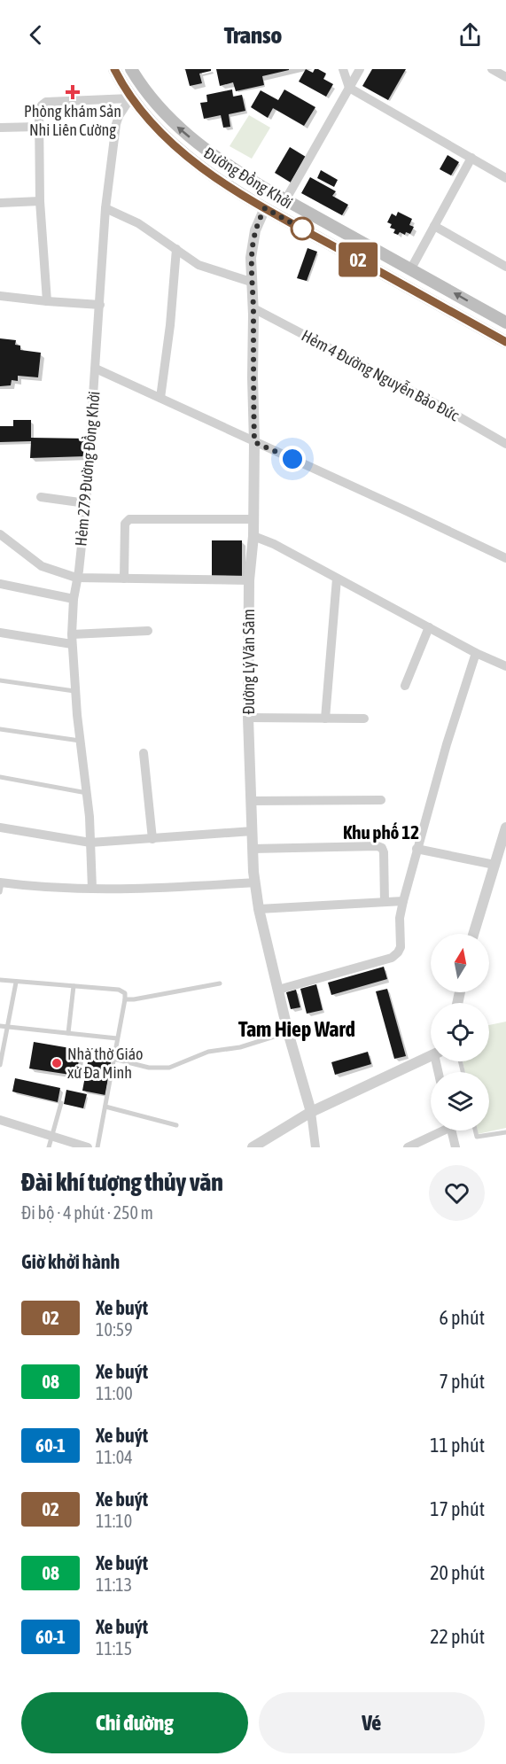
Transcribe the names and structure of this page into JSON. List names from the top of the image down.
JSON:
{
  "streets": {
    "main road": ["Đường Đồng Khởi"],
    "street": ["Hẻm 4 Đường Nguyễn Bảo Đức", "Hẻm 279 Đường Đồng Khởi", "Đường Lý Văn Sâm"]
  },
  "crossings": [
    ["Đường Đồng Khởi", "Hẻm 279 Đường Đồng Khởi"],
    ["Đường Đồng Khởi", "Đường Lý Văn Sâm"],
    ["Hẻm 4 Đường Nguyễn Bảo Đức", "Đường Lý Văn Sâm"]
  ],
  "districts": ["Khu phố 12", "Tam Hiep Ward"],
  "places": {
    "health": ["Phòng khám Sản Nhi Liên Cường"],
    "other": ["Nhà thờ Giáo xứ Đa Minh"]
  },
  "lines": ["bus line 02"],
  "north": "top",
  "page": {
    "header": "Transo",
    "on_map": "02",
    "heading": [
      ["Đài khí tượng thủy văn", "Đi bộ · 4 phút · 250 m"],
      "Giờ khởi hành"
    ],
    "list": [
      {
        "mark": "02",
        "name": "Xe buýt",
        "note": "10:59",
        "value": "6 phút"
      },
      {
        "mark": "08",
        "name": "Xe buýt",
        "note": "11:00",
        "value": "7 phút"
      },
      {
        "mark": "60-1",
        "name": "Xe buýt",
        "note": "11:04",
        "value": "11 phút"
      },
      {
        "mark": "02",
        "name": "Xe buýt",
        "note": "11:10",
        "value": "17 phút"
      },
      {
        "mark": "08",
        "name": "Xe buýt",
        "note": "11:13",
        "value": "20 phút"
      },
      {
        "mark": "60-1",
        "name": "Xe buýt",
        "note": "11:15",
        "value": "22 phút"
      }
    ],
    "buttons": ["Chỉ đường", "Vé"]
  }
}
